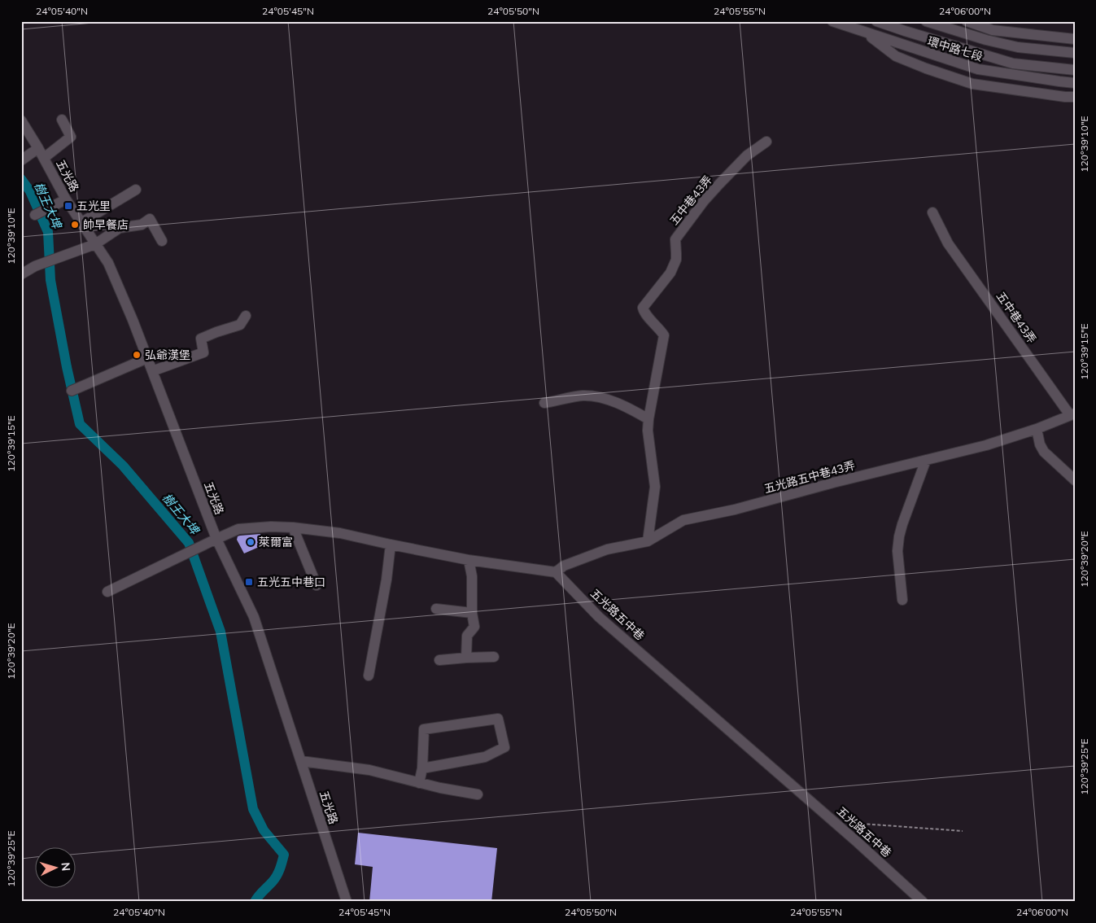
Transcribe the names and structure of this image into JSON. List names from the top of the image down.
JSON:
{
  "streets": {
    "street": [
      "環中路七段",
      "五光路",
      "五中巷43弄",
      "五光路五中巷43弄",
      "五光路五中巷"
    ]
  },
  "crossings": [
    ["五中巷43弄", "五光路五中巷43弄"],
    ["五光路五中巷43弄", "五光路五中巷"]
  ],
  "water": ["樹王大埤"],
  "places": {
    "transit": ["五光里", "五光五中巷口"],
    "other": ["帥早餐店", "弘爺漢堡", "萊爾富"]
  },
  "north": "right",
  "coordinates": [
    "24°05'40\"N",
    "24°05'45\"N",
    "24°05'50\"N",
    "24°05'55\"N",
    "24°06'00\"N",
    "120°39'10\"E",
    "120°39'15\"E",
    "120°39'20\"E",
    "120°39'25\"E"
  ]
}
